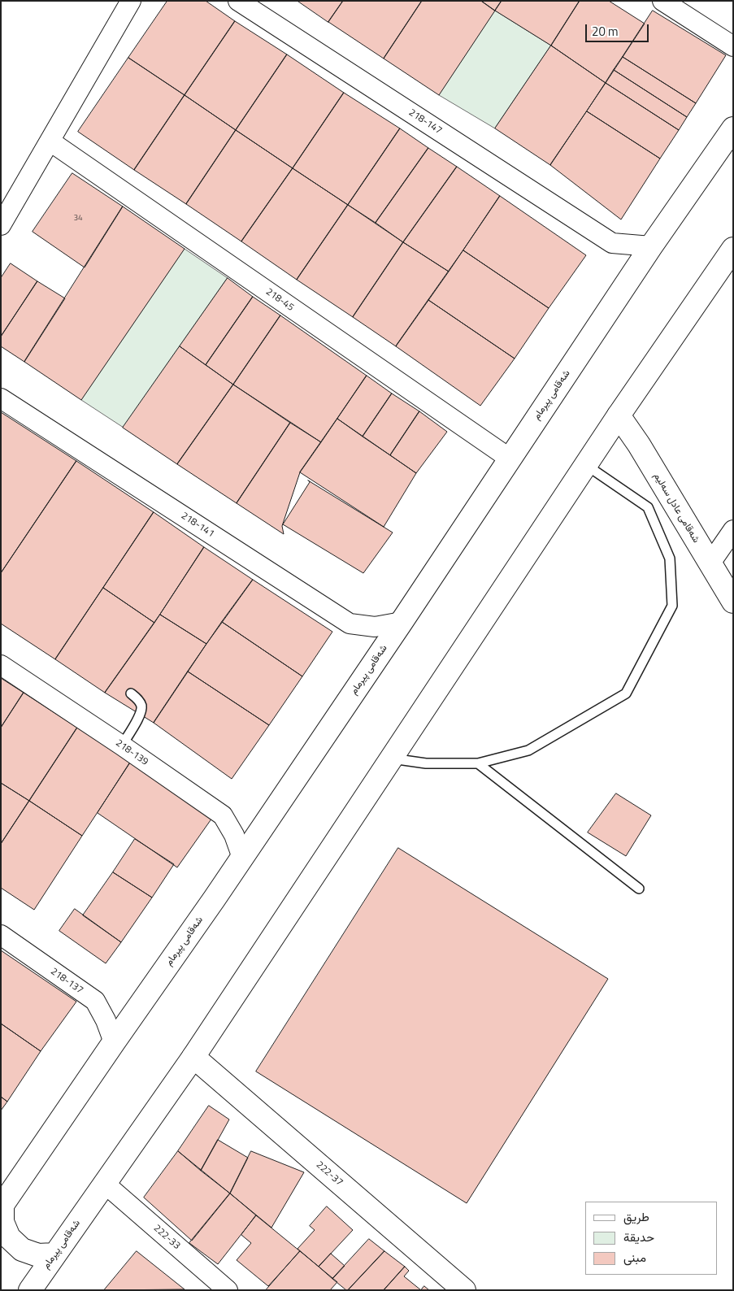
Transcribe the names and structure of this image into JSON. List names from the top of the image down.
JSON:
{
  "streets": {
    "main road": ["شەقامی پیرمام", "شەقامی عادل سەلیم", "222-37"],
    "street": [
      "218-147",
      "218-45",
      "218-141",
      "218-139",
      "218-137",
      "222-33"
    ]
  },
  "crossings": [
    ["218-147", "شەقامی پیرمام"],
    ["218-45", "شەقامی پیرمام"],
    ["شەقامی پیرمام", "شەقامی عادل سەلیم"],
    ["شەقامی پیرمام", "218-141"],
    ["شەقامی پیرمام", "218-139"],
    ["شەقامی پیرمام", "218-137"],
    ["شەقامی پیرمام", "222-37"],
    ["شەقامی پیرمام", "222-33"]
  ],
  "house_numbers": ["34"],
  "legend": ["طريق", "حديقة", "مبنى"],
  "scale_bar": "20 m"
}
